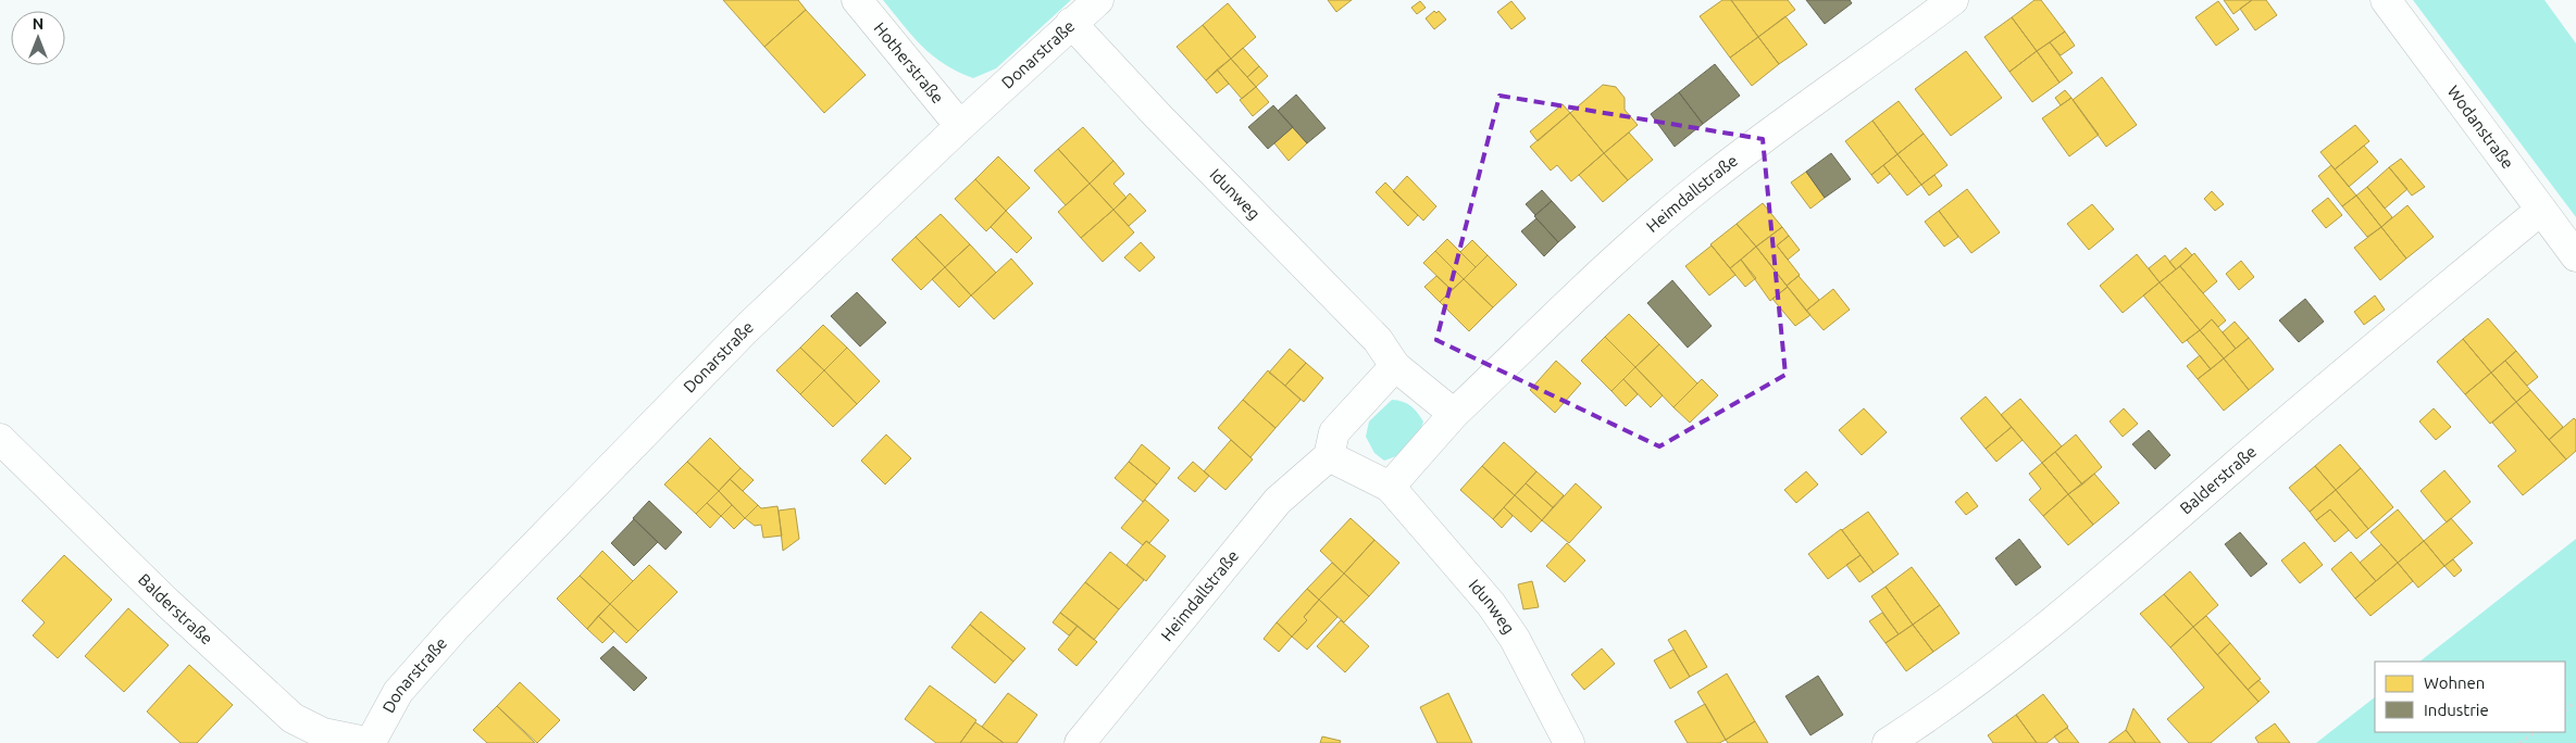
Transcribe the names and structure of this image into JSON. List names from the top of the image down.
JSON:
{
  "streets": {
    "street": [
      "Donarstraße",
      "Hotherstraße",
      "Wodanstraße",
      "Idunweg",
      "Heimdallstraße",
      "Balderstraße"
    ]
  },
  "crossings": [
    ["Donarstraße", "Hotherstraße"],
    ["Donarstraße", "Idunweg"],
    ["Donarstraße", "Balderstraße"],
    ["Wodanstraße", "Balderstraße"],
    ["Idunweg", "Heimdallstraße"]
  ],
  "legend": ["Wohnen", "Industrie"],
  "north": "top"
}
